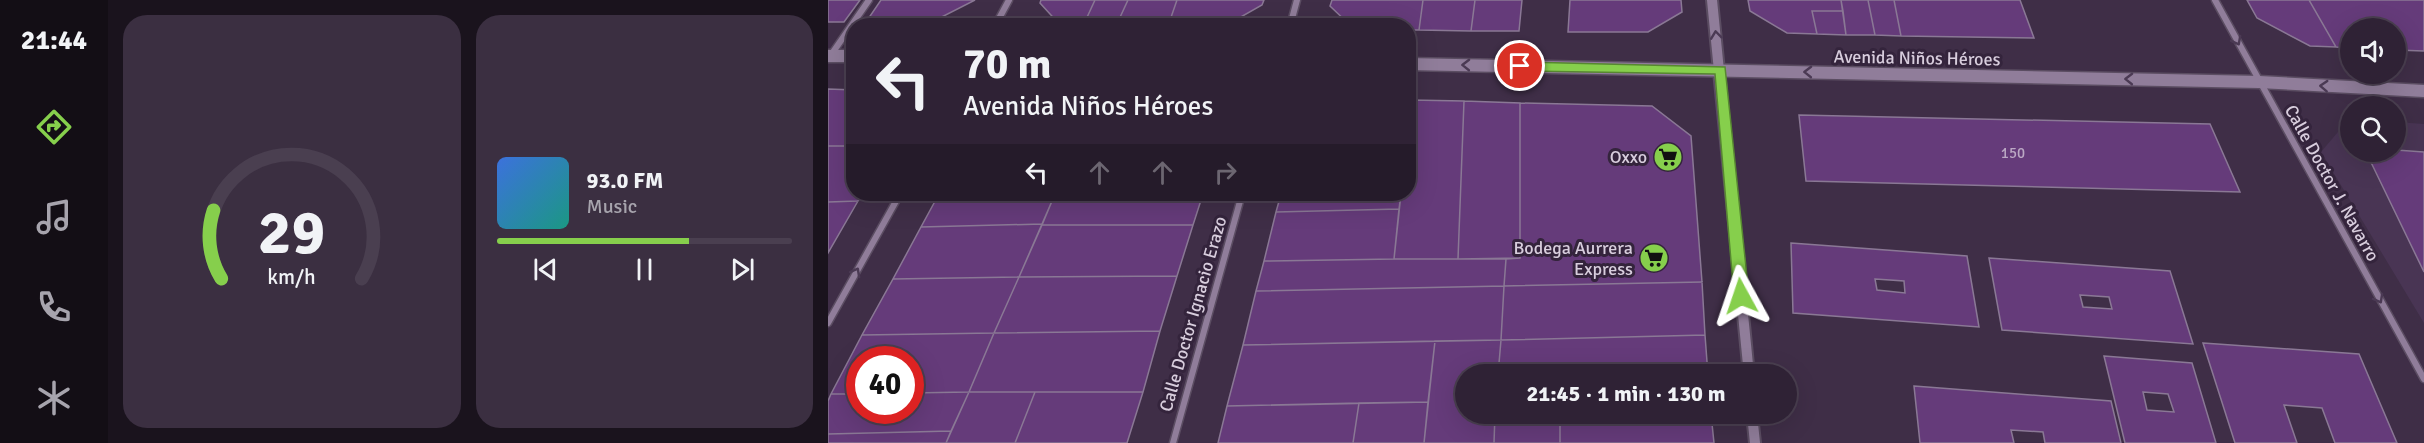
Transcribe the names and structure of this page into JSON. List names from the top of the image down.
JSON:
{
  "streets": {
    "main road": ["Avenida Niños Héroes"],
    "street": ["Calle Doctor J. Navarro", "Calle Doctor Ignacio Erazo"]
  },
  "crossings": [
    ["Avenida Niños Héroes", "Calle Doctor J. Navarro"]
  ],
  "one_way": ["Avenida Niños Héroes", "Calle Doctor J. Navarro"],
  "places": {
    "supermarket": ["Oxxo", "Bodega Aurrera Express"]
  },
  "house_numbers": ["150"],
  "page": {
    "tabs": "21:44",
    "turn": ["70 m", "Avenida Niños Héroes"],
    "song": ["93.0 FM", "Music"],
    "limit": "40",
    "trip": "21:45 · 1 min · 130 m",
    "gauge": ["29", "km/h"]
  }
}
